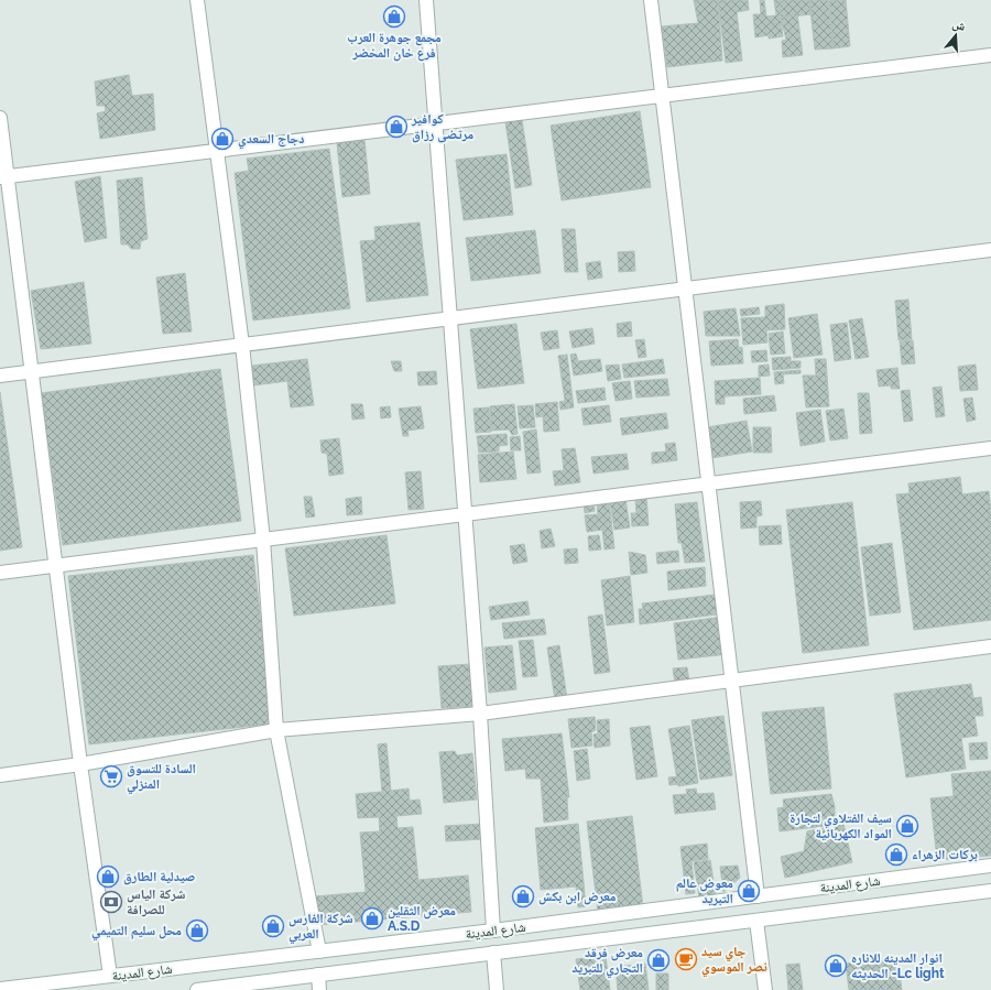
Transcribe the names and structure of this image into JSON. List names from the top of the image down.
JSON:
{
  "streets": {
    "street": ["شارع المدينة"]
  },
  "places": {
    "shop": [
      "مجمع جوهرة العرب فرع خان المخضر",
      "كوافير مرتضى رزاق",
      "دجاج السعدي",
      "سيف الفتلاوي لتجارة المواد الكهربائية",
      "بركات الزهراء",
      "صيدلية الطارق",
      "معوض عالم التبريد",
      "معرض ابن بكش",
      "معرض الثقلين A.S.D",
      "شركة الفارس العربي",
      "محل سليم التميمي",
      "معرض فرقد التجاري للتبريد",
      "انوار المدينه للاناره الحديثه -Lc light"
    ],
    "supermarket": ["السادة للتسوق المنزلي"],
    "bank": ["شركة الياس للصرافة"],
    "cafe": ["جاي سيد نصر الموسوي"]
  },
  "north": "top"
}
